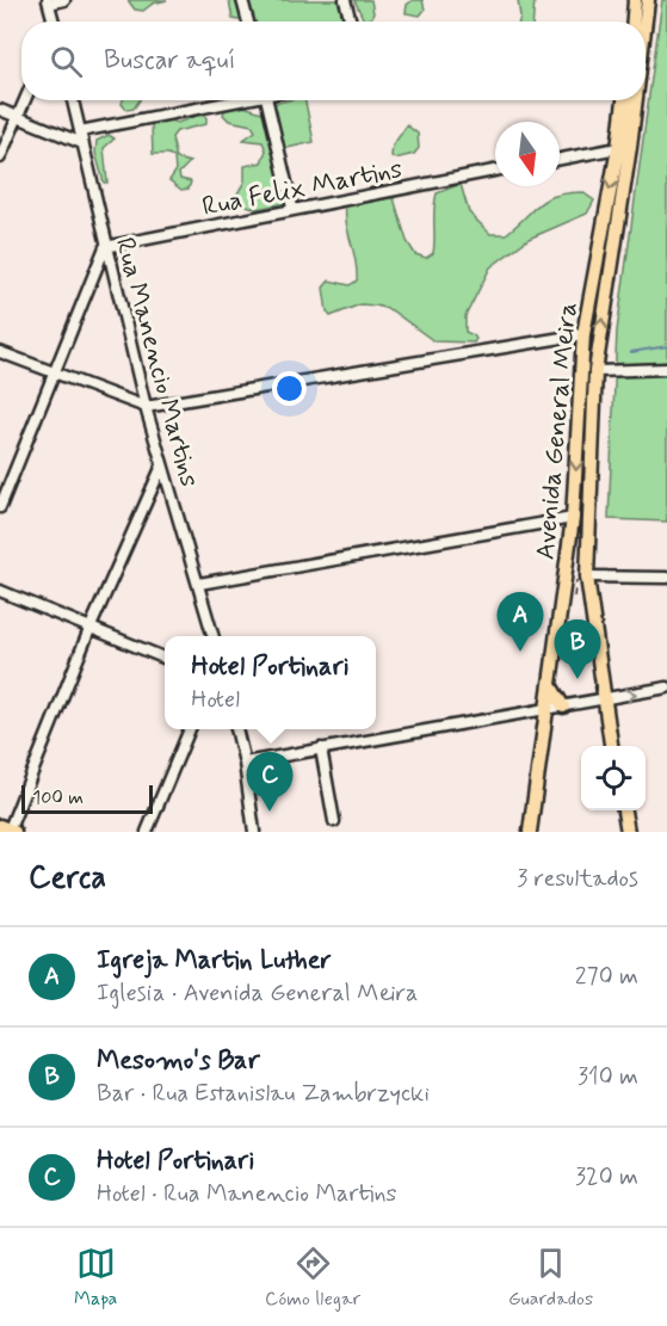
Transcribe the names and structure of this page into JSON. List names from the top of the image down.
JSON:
{
  "streets": {
    "main road": ["Avenida General Meira"],
    "street": ["Rua Felix Martins", "Rua Manencio Martins"]
  },
  "crossings": [
    ["Rua Felix Martins", "Rua Manencio Martins"]
  ],
  "scale_bar": "100 m",
  "north": "bottom",
  "page": {
    "search": "Buscar aquí",
    "pins": ["A", "B", "C"],
    "popup": ["Hotel Portinari", "Hotel"],
    "scale": "100 m",
    "heading": ["Cerca", "3 resultados"],
    "list": [
      {
        "mark": "A",
        "name": "Igreja Martin Luther",
        "note": "Iglesia · Avenida General Meira",
        "value": "270 m"
      },
      {
        "mark": "B",
        "name": "Mesomo's Bar",
        "note": "Bar · Rua Estanislau Zambrzycki",
        "value": "310 m"
      },
      {
        "mark": "C",
        "name": "Hotel Portinari",
        "note": "Hotel · Rua Manencio Martins",
        "value": "320 m"
      }
    ],
    "nav": ["Mapa", "Cómo llegar", "Guardados"]
  }
}
